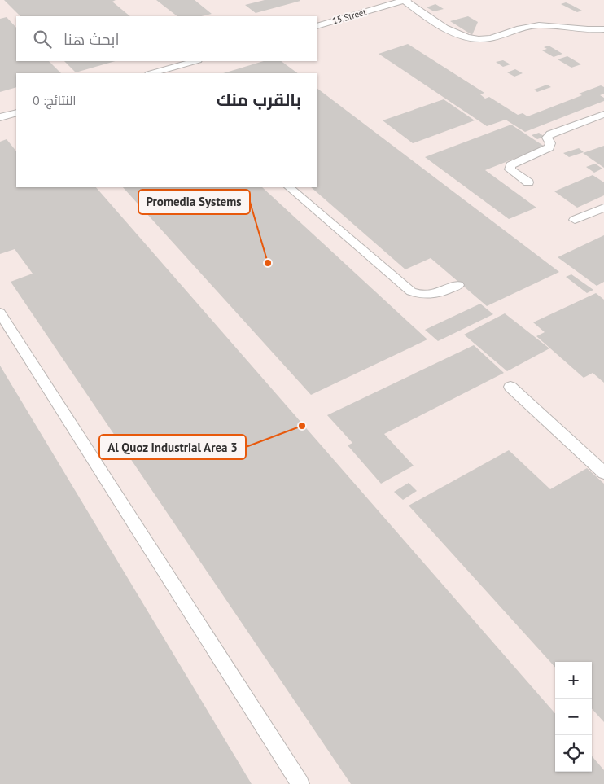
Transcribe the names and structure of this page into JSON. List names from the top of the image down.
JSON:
{
  "streets": {
    "lane": ["15 Street"]
  },
  "places": ["Promedia Systems", "Al Quoz Industrial Area 3"],
  "page": {
    "search": "ابحث هنا",
    "heading": ["بالقرب منك", "النتائج: 0"],
    "map_buttons": ["+", "−"]
  }
}
